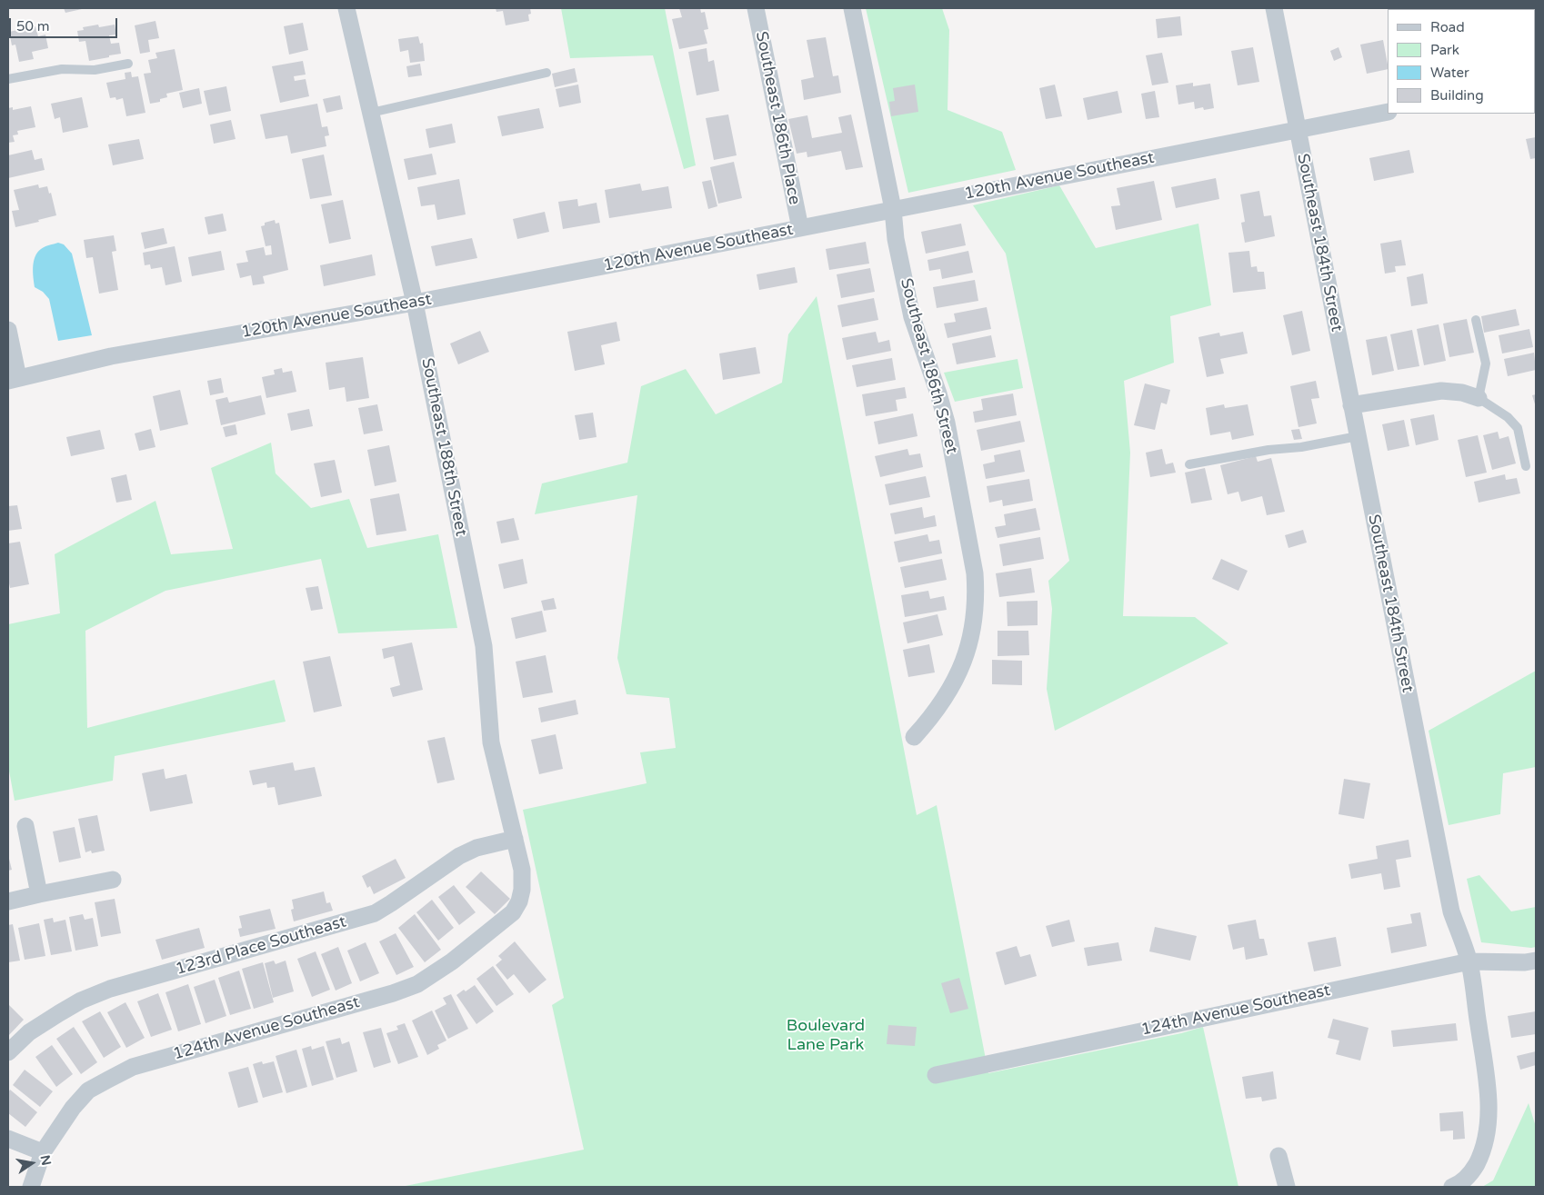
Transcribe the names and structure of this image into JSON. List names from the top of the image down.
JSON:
{
  "streets": {
    "street": [
      "Southeast 186th Place",
      "120th Avenue Southeast",
      "Southeast 184th Street",
      "Southeast 186th Street",
      "Southeast 188th Street",
      "123rd Place Southeast",
      "124th Avenue Southeast"
    ]
  },
  "crossings": [
    ["Southeast 186th Place", "120th Avenue Southeast"],
    ["120th Avenue Southeast", "Southeast 184th Street"],
    ["120th Avenue Southeast", "Southeast 186th Street"],
    ["120th Avenue Southeast", "Southeast 188th Street"],
    ["Southeast 184th Street", "124th Avenue Southeast"],
    ["Southeast 188th Street", "123rd Place Southeast"],
    ["Southeast 188th Street", "124th Avenue Southeast"]
  ],
  "parks": ["Boulevard Lane Park"],
  "legend": [
    "Road",
    "Park",
    "Water",
    "Building"
  ],
  "scale_bar": "50 m",
  "north": "right"
}
